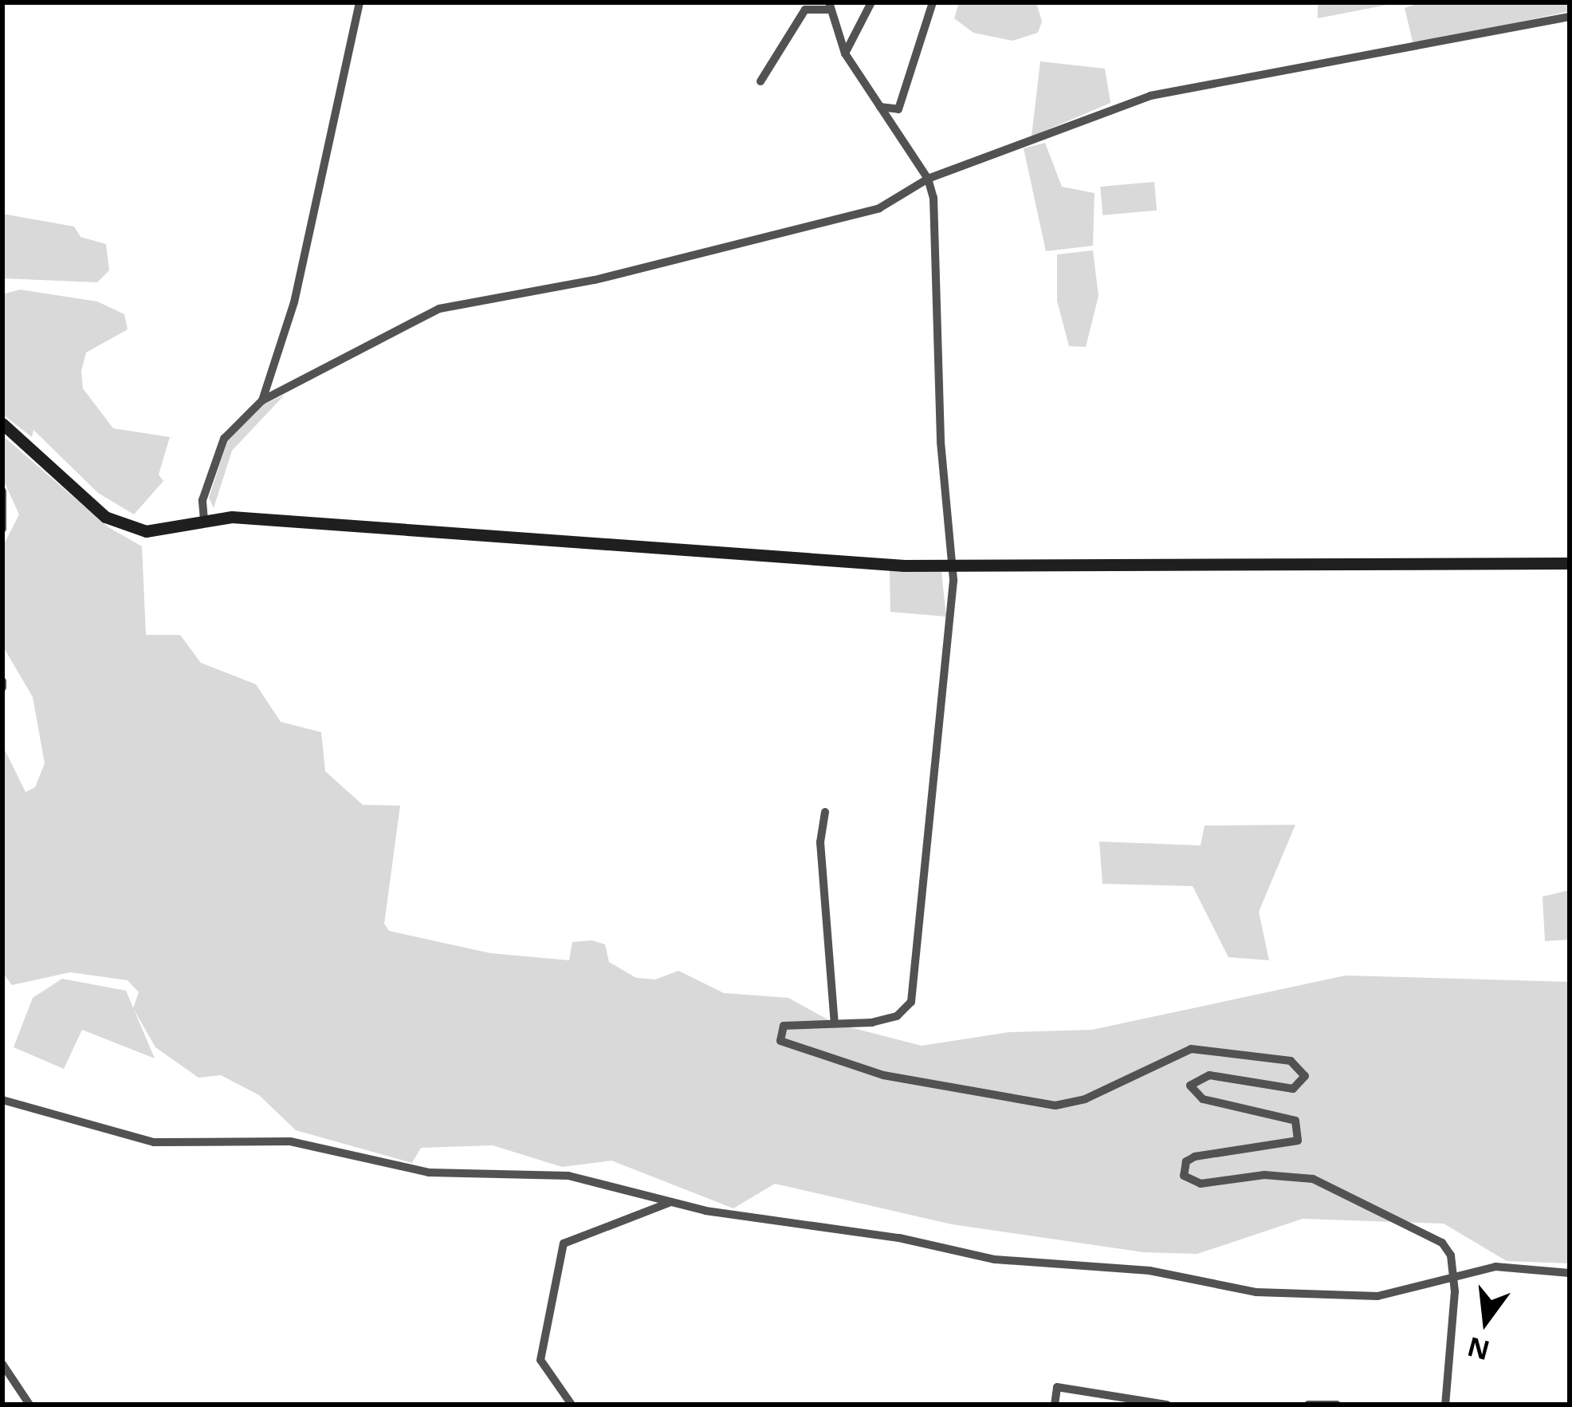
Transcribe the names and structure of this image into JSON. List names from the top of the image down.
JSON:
{
  "north": "bottom"
}
